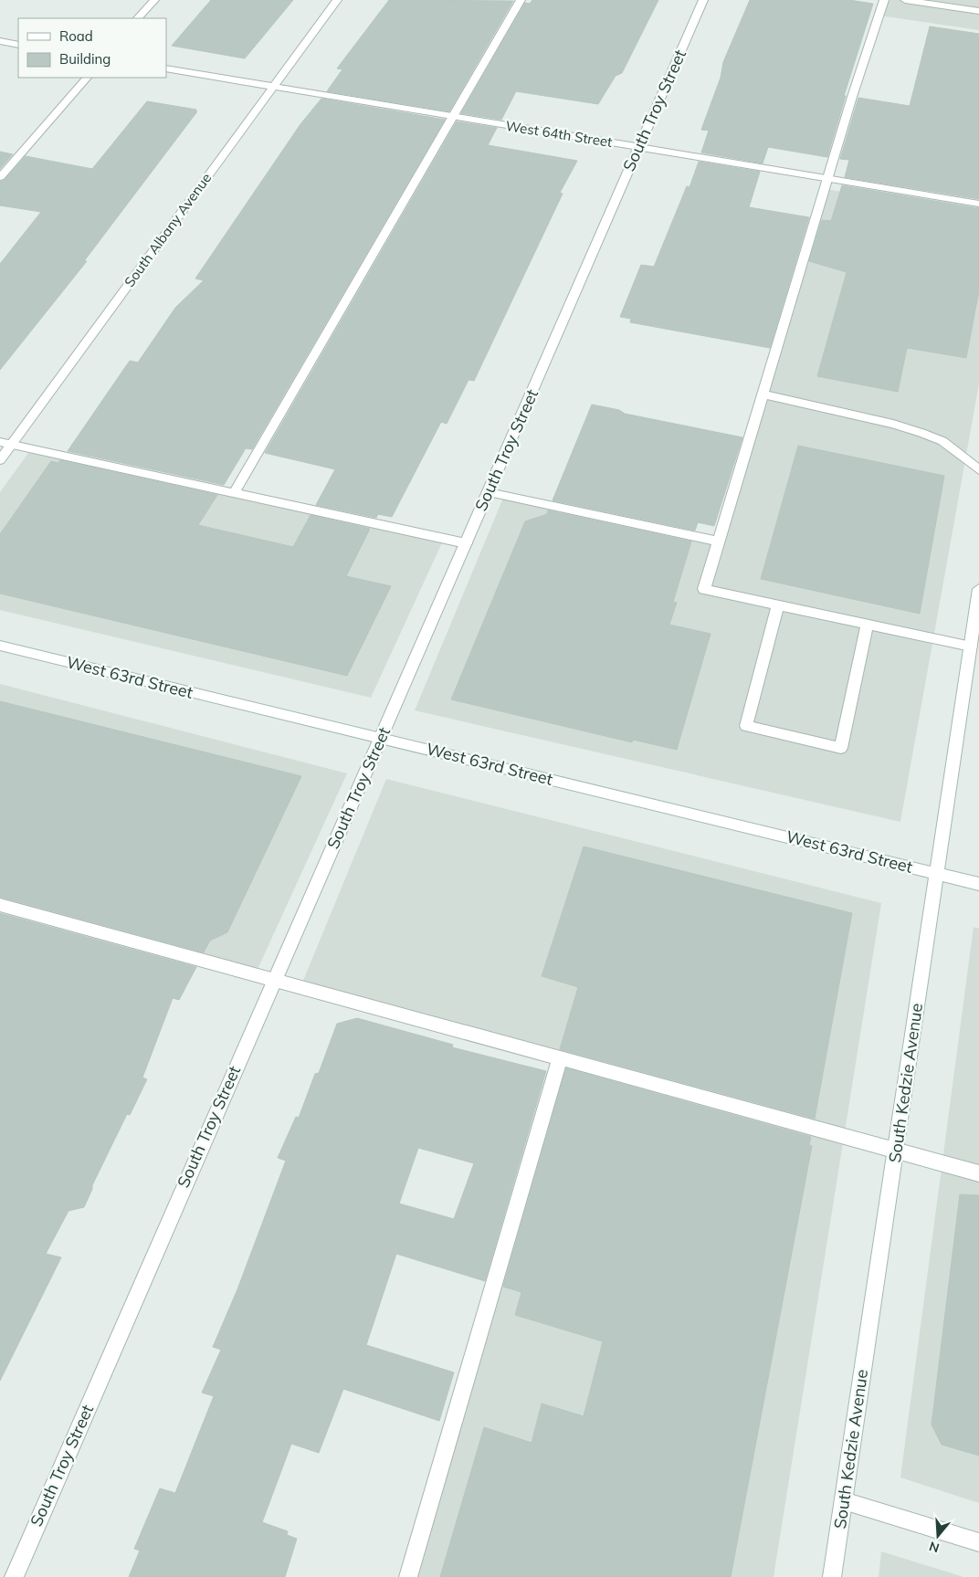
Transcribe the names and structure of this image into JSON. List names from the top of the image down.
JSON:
{
  "streets": {
    "street": [
      "South Troy Street",
      "West 64th Street",
      "South Albany Avenue",
      "West 63rd Street",
      "South Kedzie Avenue"
    ]
  },
  "crossings": [
    ["South Troy Street", "West 64th Street"],
    ["South Troy Street", "West 63rd Street"],
    ["West 64th Street", "South Albany Avenue"],
    ["West 63rd Street", "South Kedzie Avenue"]
  ],
  "legend": ["Road", "Building"],
  "north": "bottom"
}
